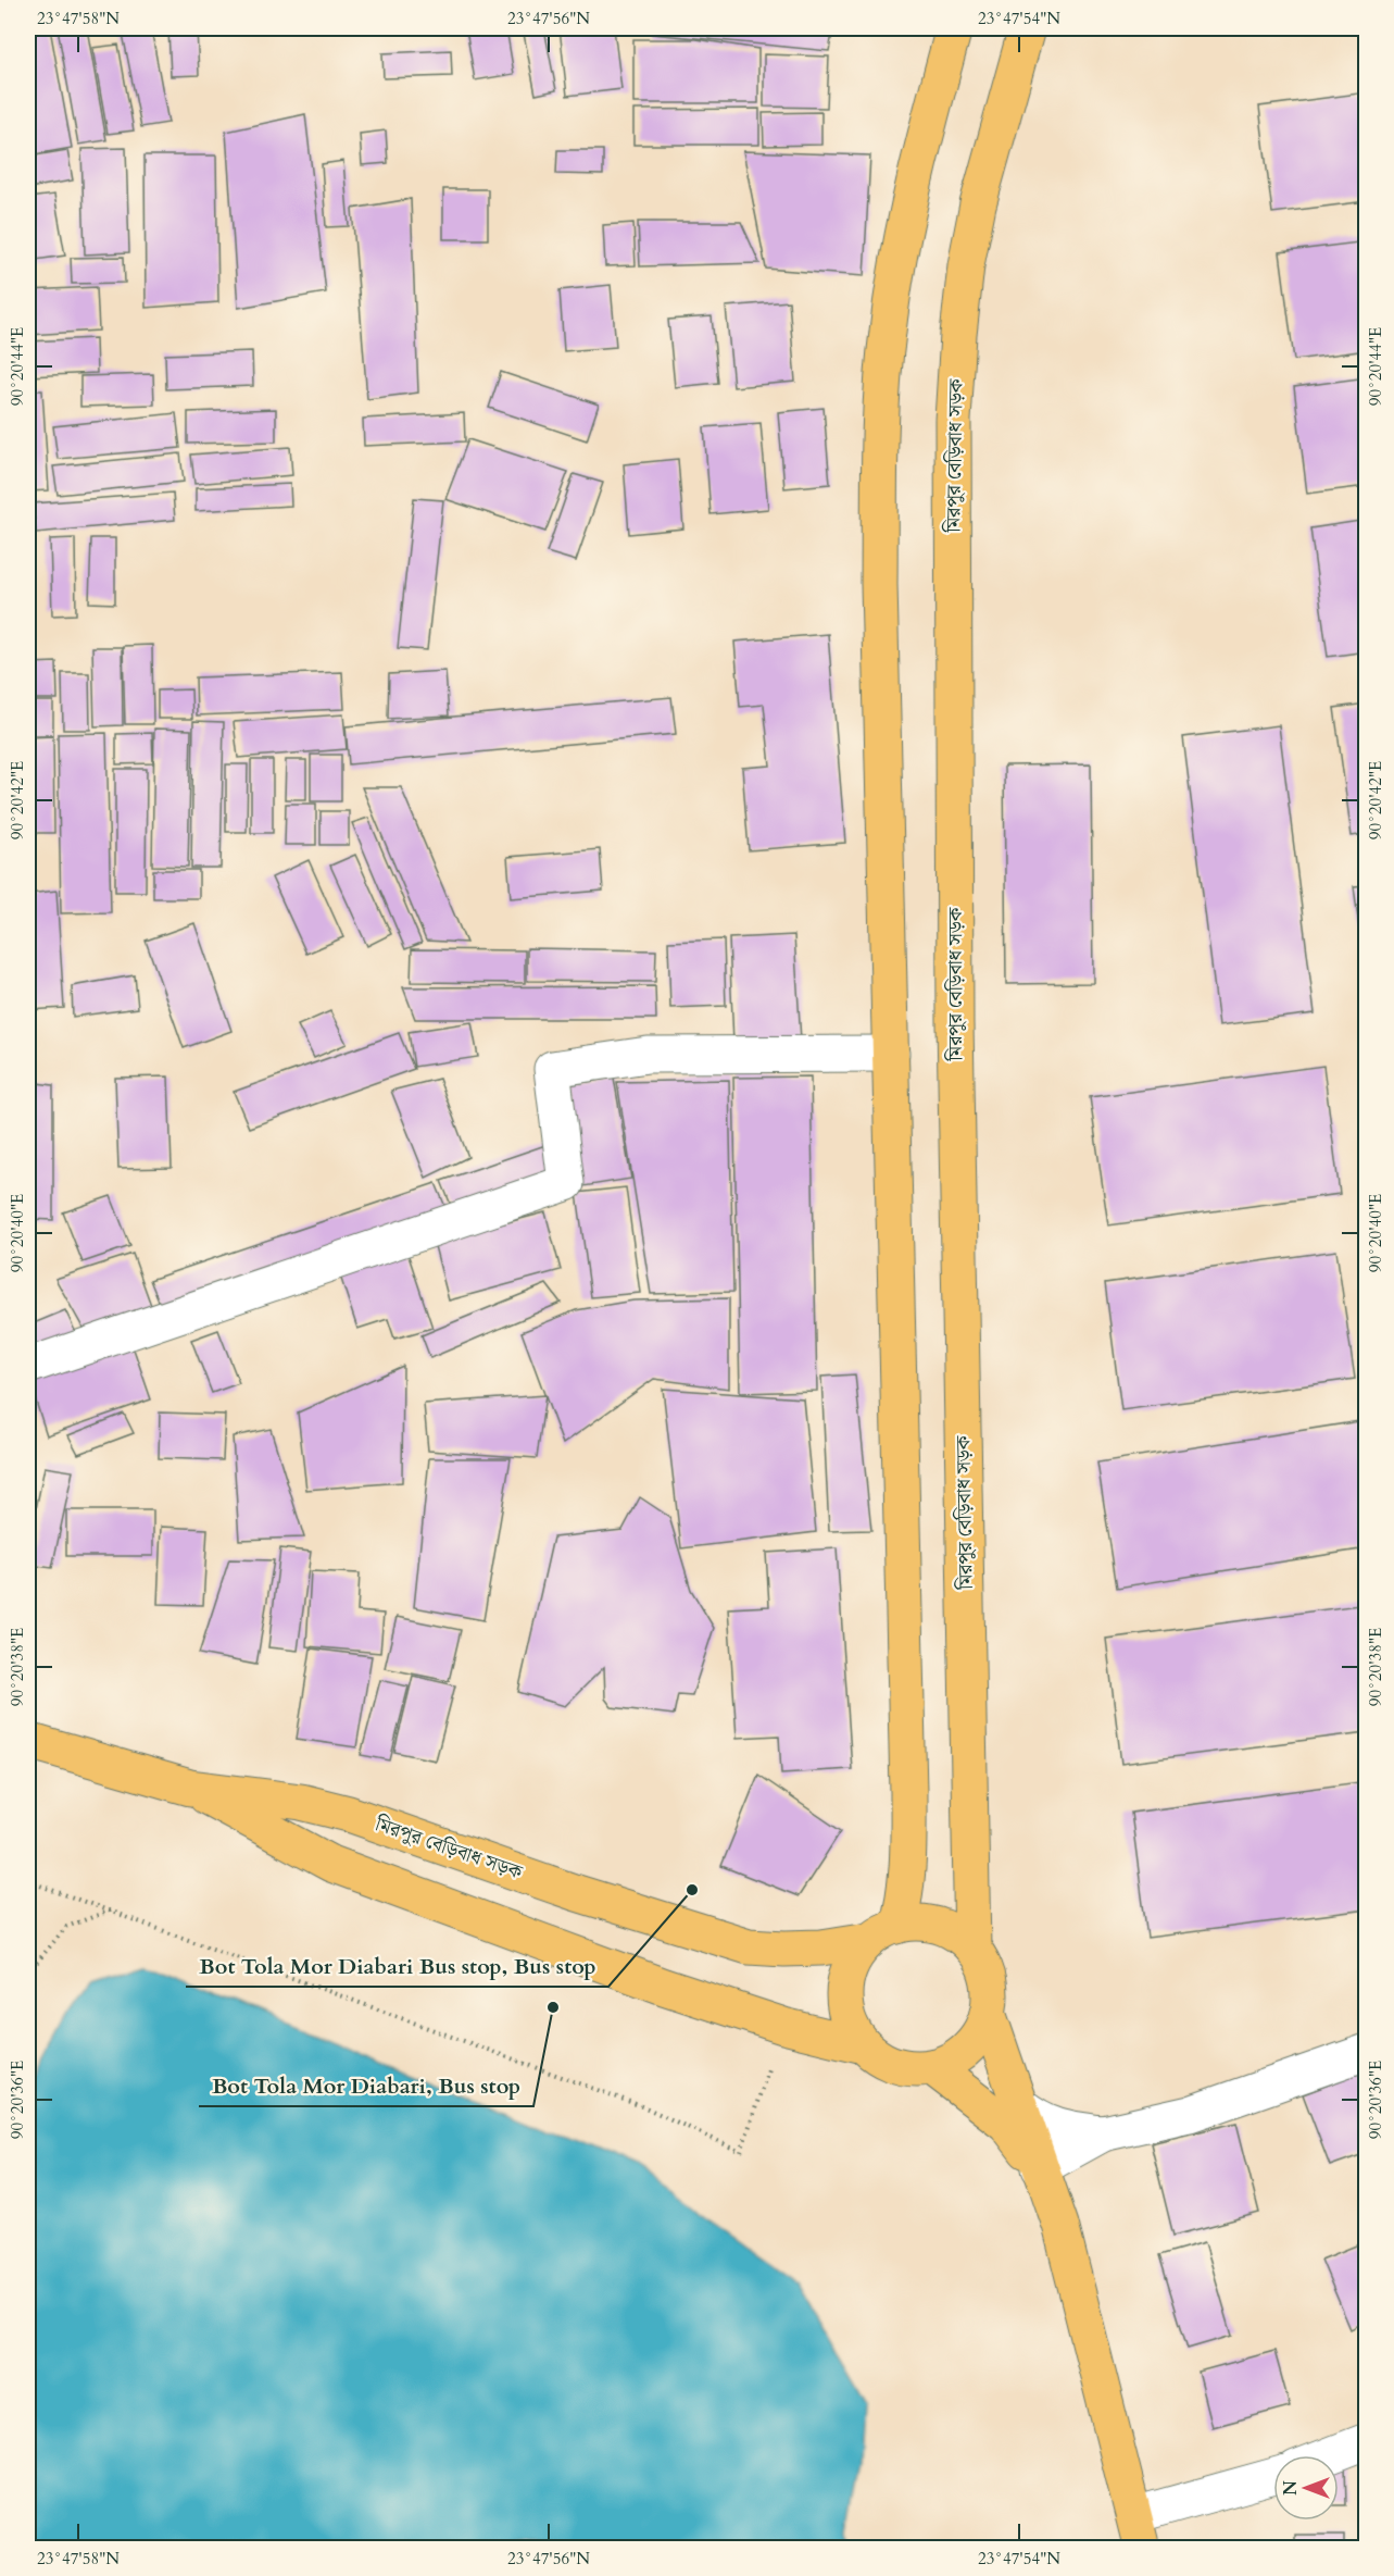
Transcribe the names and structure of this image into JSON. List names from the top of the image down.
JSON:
{
  "streets": {
    "highway": ["মিরপুর বেড়িবাধ সড়ক"]
  },
  "places": ["Bot Tola Mor Diabari Bus stop, Bus stop", "Bot Tola Mor Diabari, Bus stop"],
  "north": "left",
  "coordinates": [
    "23°47'58\"N",
    "23°47'56\"N",
    "23°47'54\"N",
    "90°20'44\"E",
    "90°20'42\"E",
    "90°20'40\"E",
    "90°20'38\"E",
    "90°20'36\"E"
  ]
}
